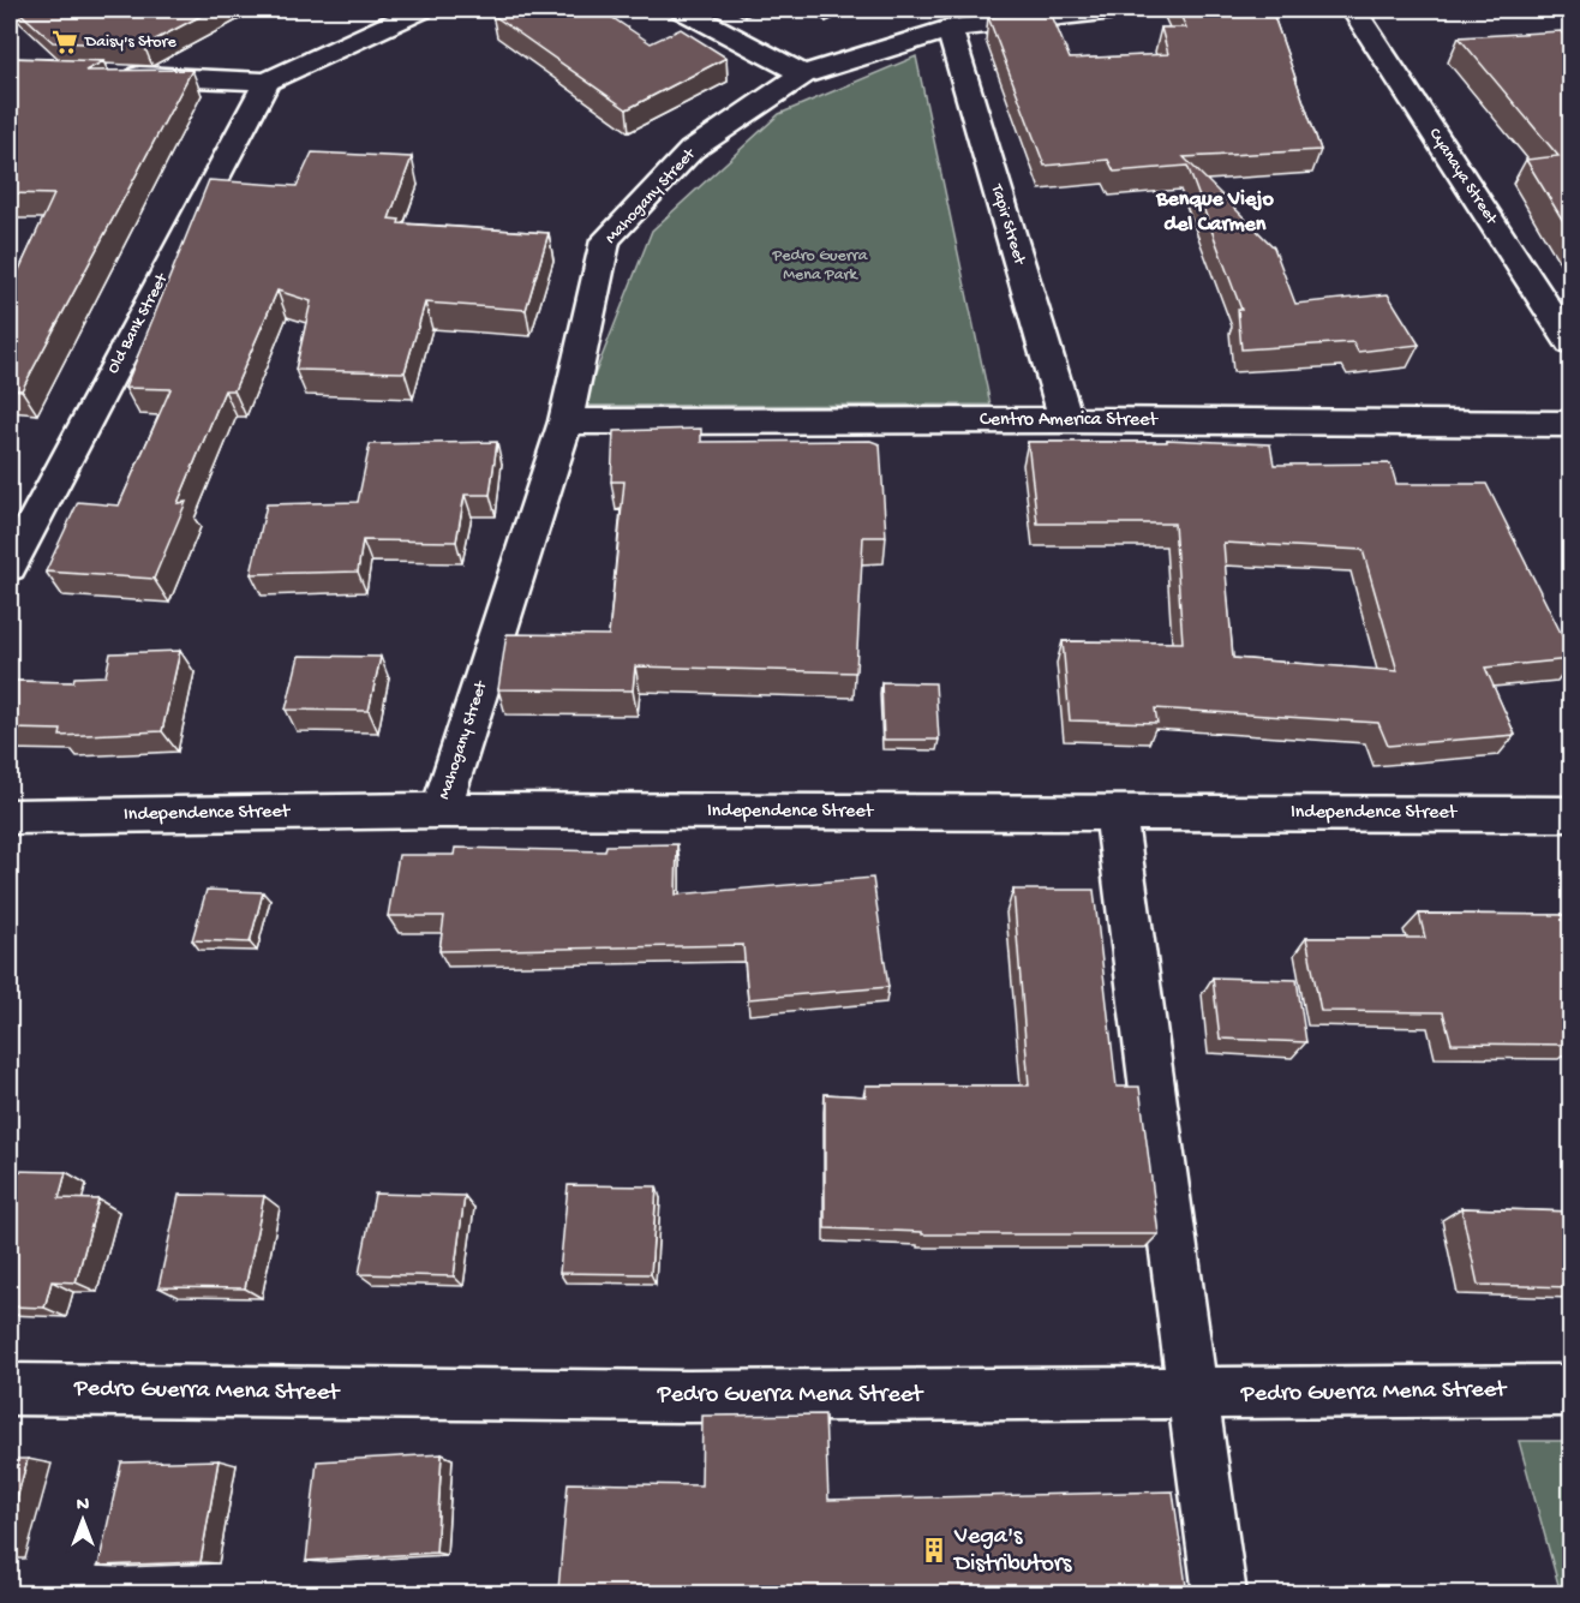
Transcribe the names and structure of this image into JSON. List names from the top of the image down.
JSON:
{
  "streets": {
    "street": [
      "Cyanaya Street",
      "Mahogany Street",
      "Tapir Street",
      "Old Bank Street",
      "Centro America Street",
      "Independence Street",
      "Pedro Guerra Mena Street"
    ]
  },
  "crossings": [
    ["Mahogany Street", "Tapir Street"],
    ["Mahogany Street", "Centro America Street"],
    ["Mahogany Street", "Independence Street"],
    ["Tapir Street", "Centro America Street"]
  ],
  "districts": ["Benque Viejo del Carmen"],
  "parks": ["Pedro Guerra Mena Park"],
  "places": {
    "supermarket": ["Daisy's Store"],
    "building": ["Vega's Distributors"]
  },
  "north": "top"
}
